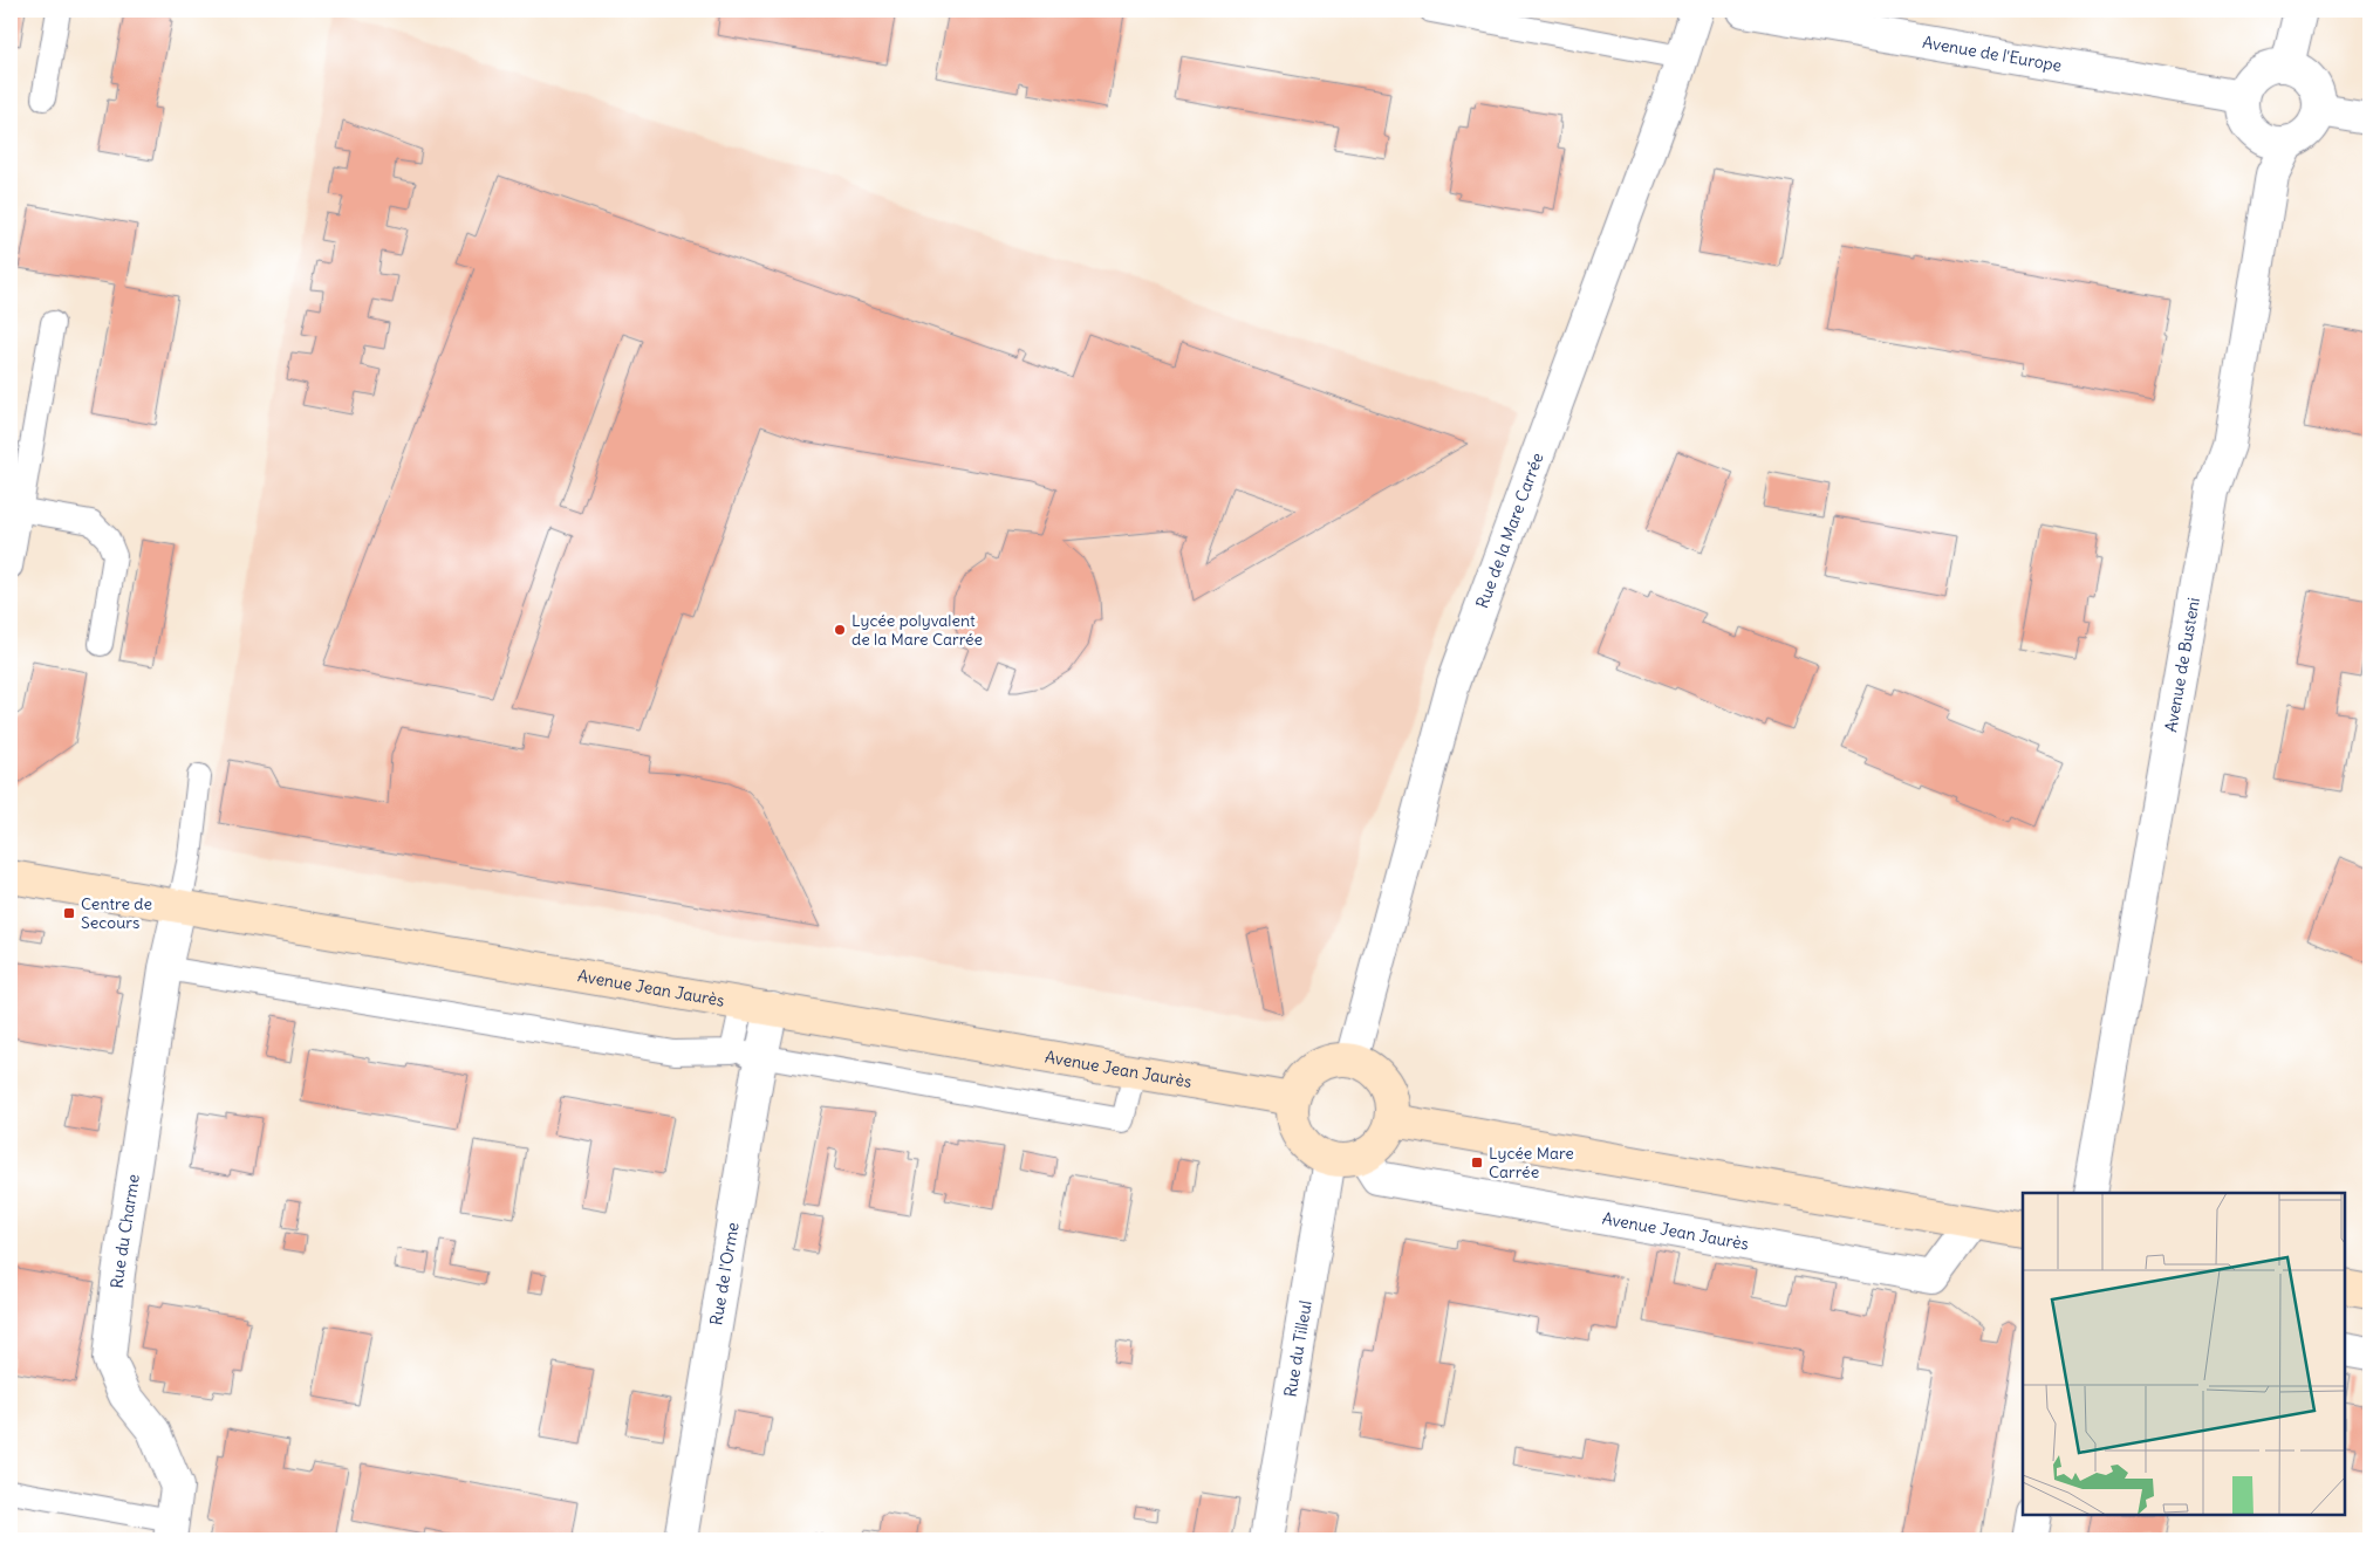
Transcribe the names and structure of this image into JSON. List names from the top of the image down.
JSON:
{
  "streets": {
    "street": [
      "Avenue de l'Europe",
      "Rue de la Mare Carrée",
      "Avenue de Busteni",
      "Avenue Jean Jaurès",
      "Rue du Charme",
      "Rue de l'Orme",
      "Rue du Tilleul"
    ]
  },
  "crossings": [
    ["Avenue de l'Europe", "Avenue de Busteni"],
    ["Rue de la Mare Carrée", "Avenue Jean Jaurès"],
    ["Rue de la Mare Carrée", "Rue du Tilleul"],
    ["Avenue Jean Jaurès", "Rue du Charme"],
    ["Avenue Jean Jaurès", "Rue de l'Orme"],
    ["Avenue Jean Jaurès", "Rue du Tilleul"]
  ],
  "places": {
    "other": ["Lycée polyvalent de la Mare Carrée"],
    "transit": ["Centre de Secours", "Lycée Mare Carrée"]
  }
}
